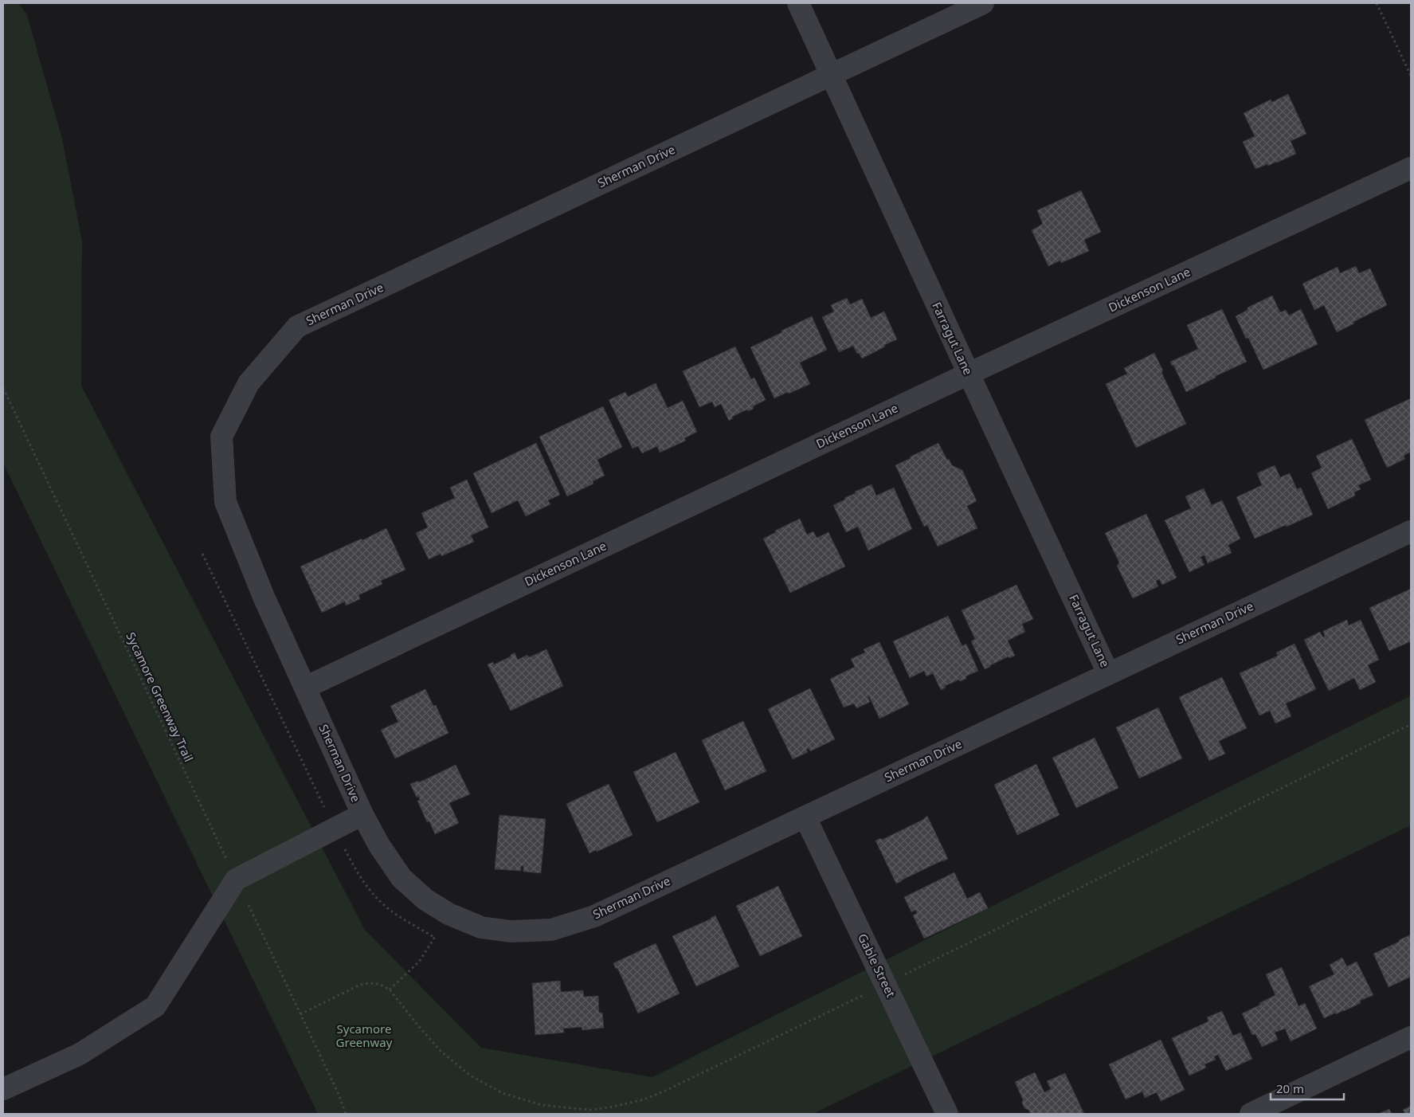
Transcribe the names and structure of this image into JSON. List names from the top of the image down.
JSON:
{
  "streets": {
    "street": [
      "Sherman Drive",
      "Dickenson Lane",
      "Farragut Lane",
      "Gable Street"
    ],
    "path": ["Sycamore Greenway Trail"]
  },
  "crossings": [
    ["Sherman Drive", "Dickenson Lane"],
    ["Sherman Drive", "Farragut Lane"],
    ["Sherman Drive", "Gable Street"],
    ["Dickenson Lane", "Farragut Lane"]
  ],
  "parks": ["Sycamore Greenway"],
  "scale_bar": "20 m"
}
